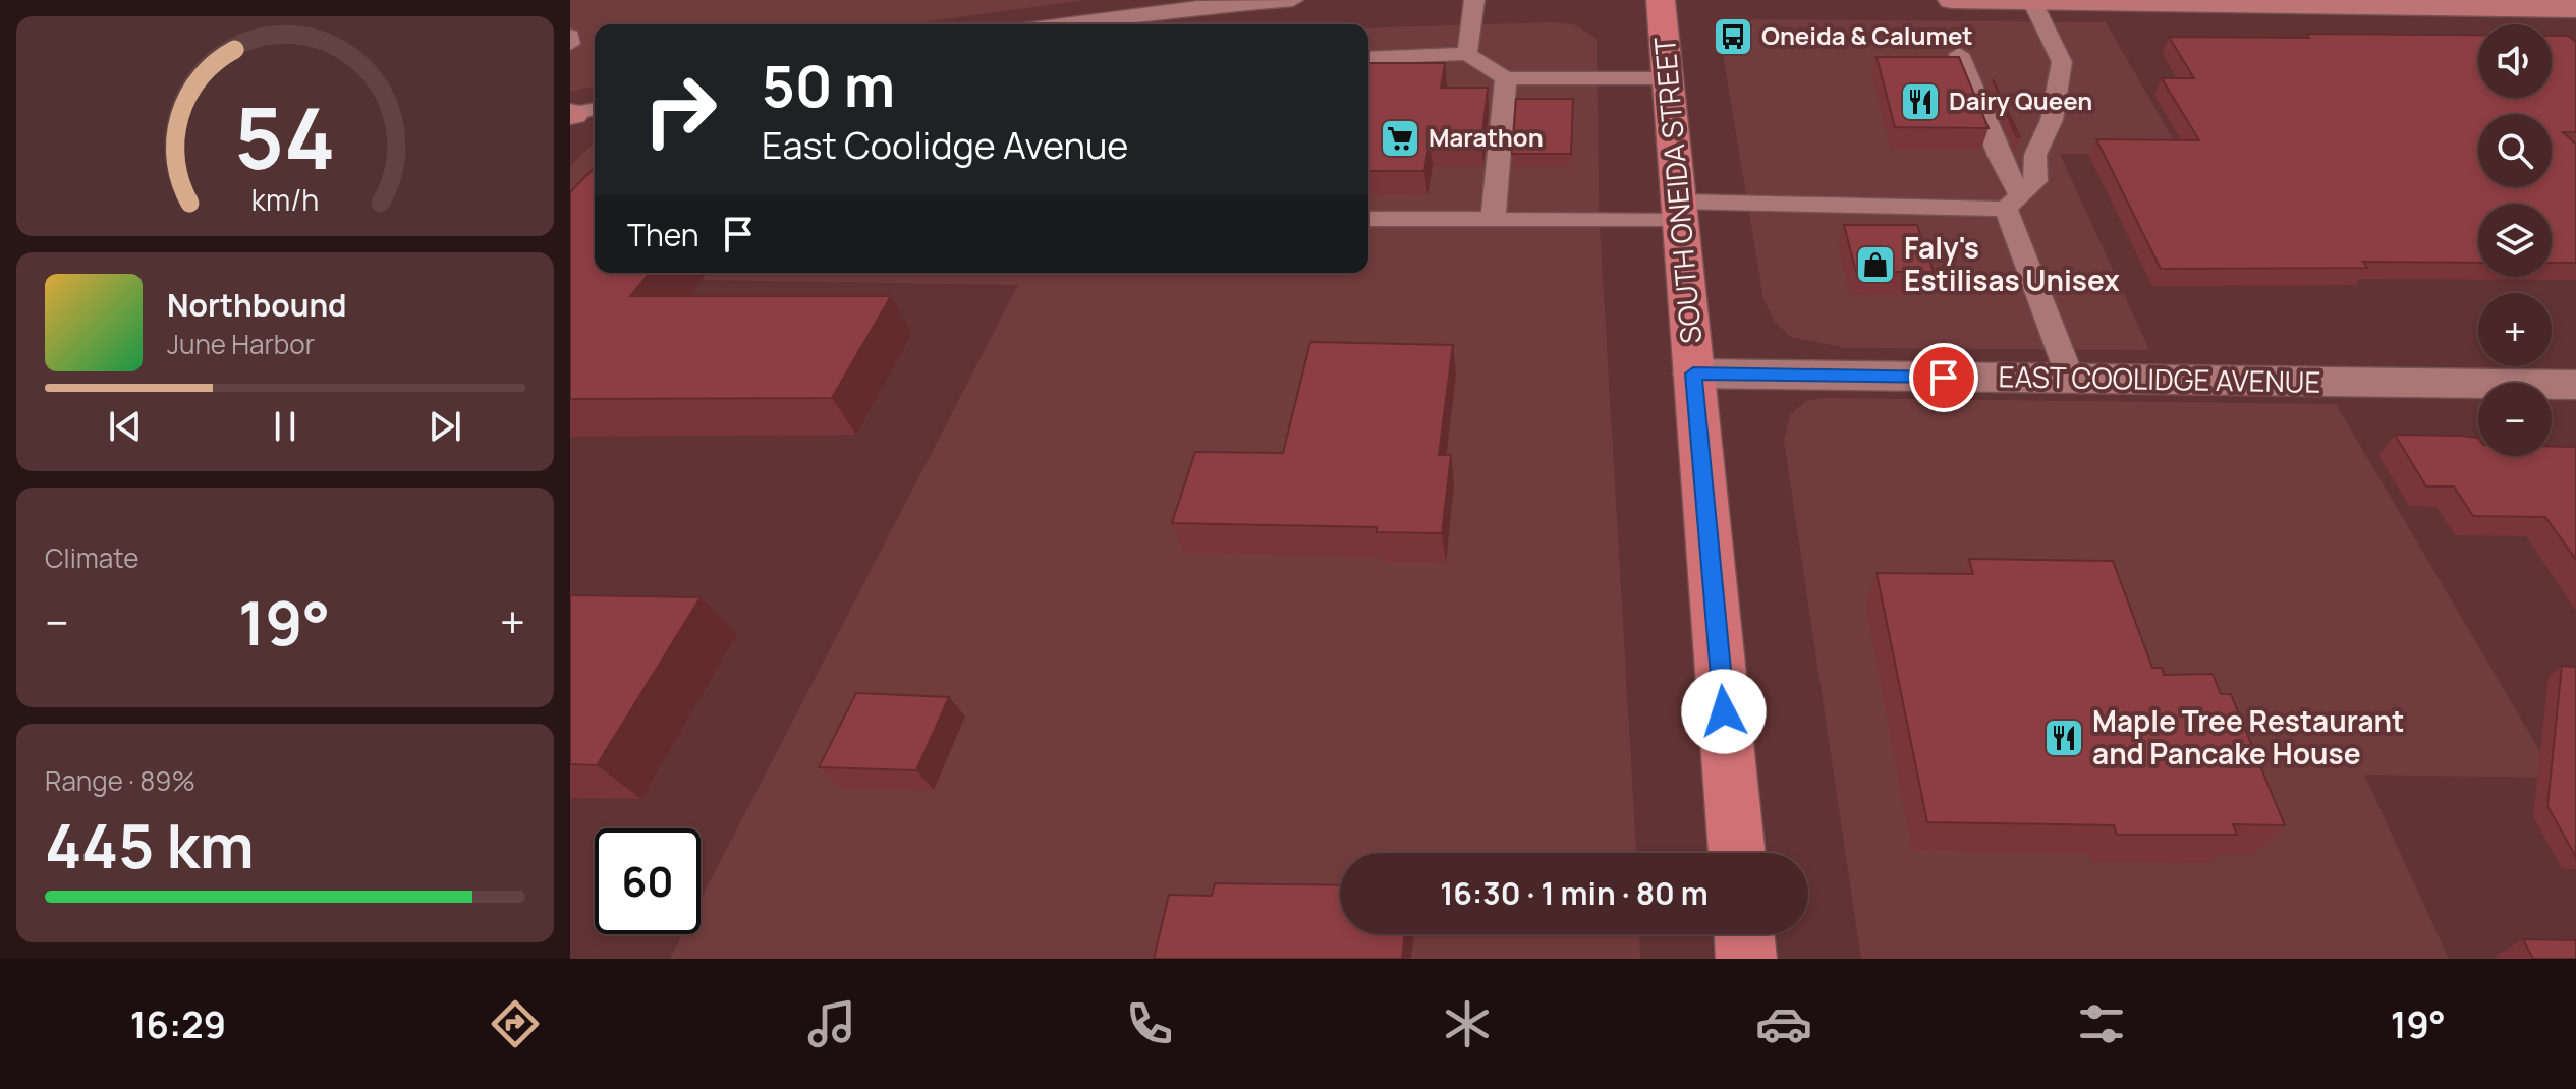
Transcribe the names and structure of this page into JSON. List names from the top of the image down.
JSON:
{
  "streets": {
    "main road": ["SOUTH ONEIDA STREET"],
    "street": ["EAST COOLIDGE AVENUE"]
  },
  "crossings": [
    ["SOUTH ONEIDA STREET", "EAST COOLIDGE AVENUE"]
  ],
  "places": {
    "bus stop": ["Oneida & Calumet"],
    "restaurant": ["Dairy Queen", "Maple Tree Restaurant and Pancake House"],
    "supermarket": ["Marathon"],
    "shop": ["Faly's Estilisas Unisex"]
  },
  "page": {
    "map_buttons": ["+", "−"],
    "turn": ["50 m", "East Coolidge Avenue"],
    "then": "Then",
    "song": ["Northbound", "June Harbor"],
    "tile": [
      "Climate",
      ["Range · 89%", "445 km"]
    ],
    "heat": ["−", "19°", "+"],
    "limit": "60",
    "trip": "16:30 · 1 min · 80 m",
    "tabs": ["16:29", "19°"],
    "gauge": ["54", "km/h"]
  }
}
